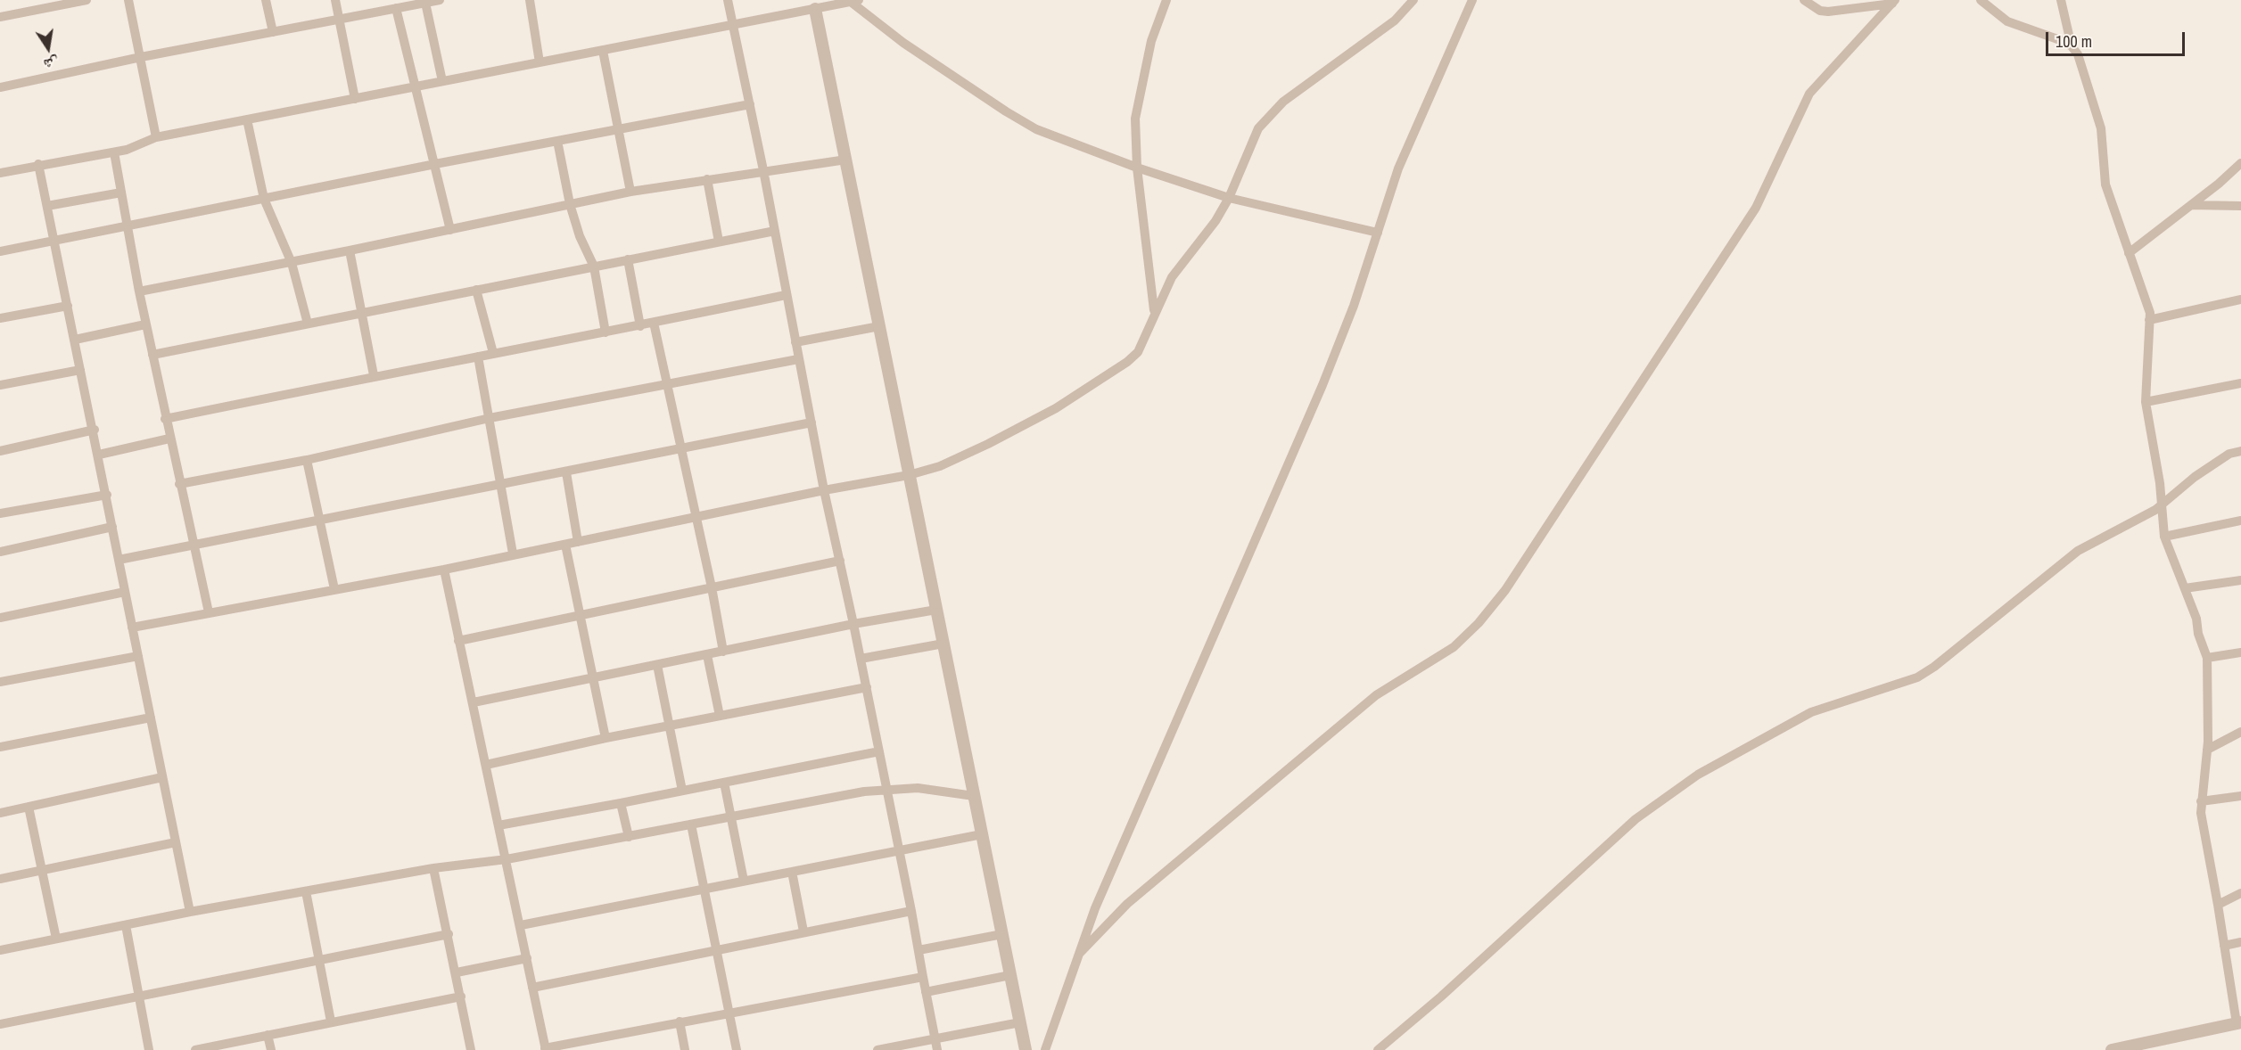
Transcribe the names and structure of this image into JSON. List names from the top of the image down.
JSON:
{
  "scale_bar": "100 m",
  "north": "bottom"
}
